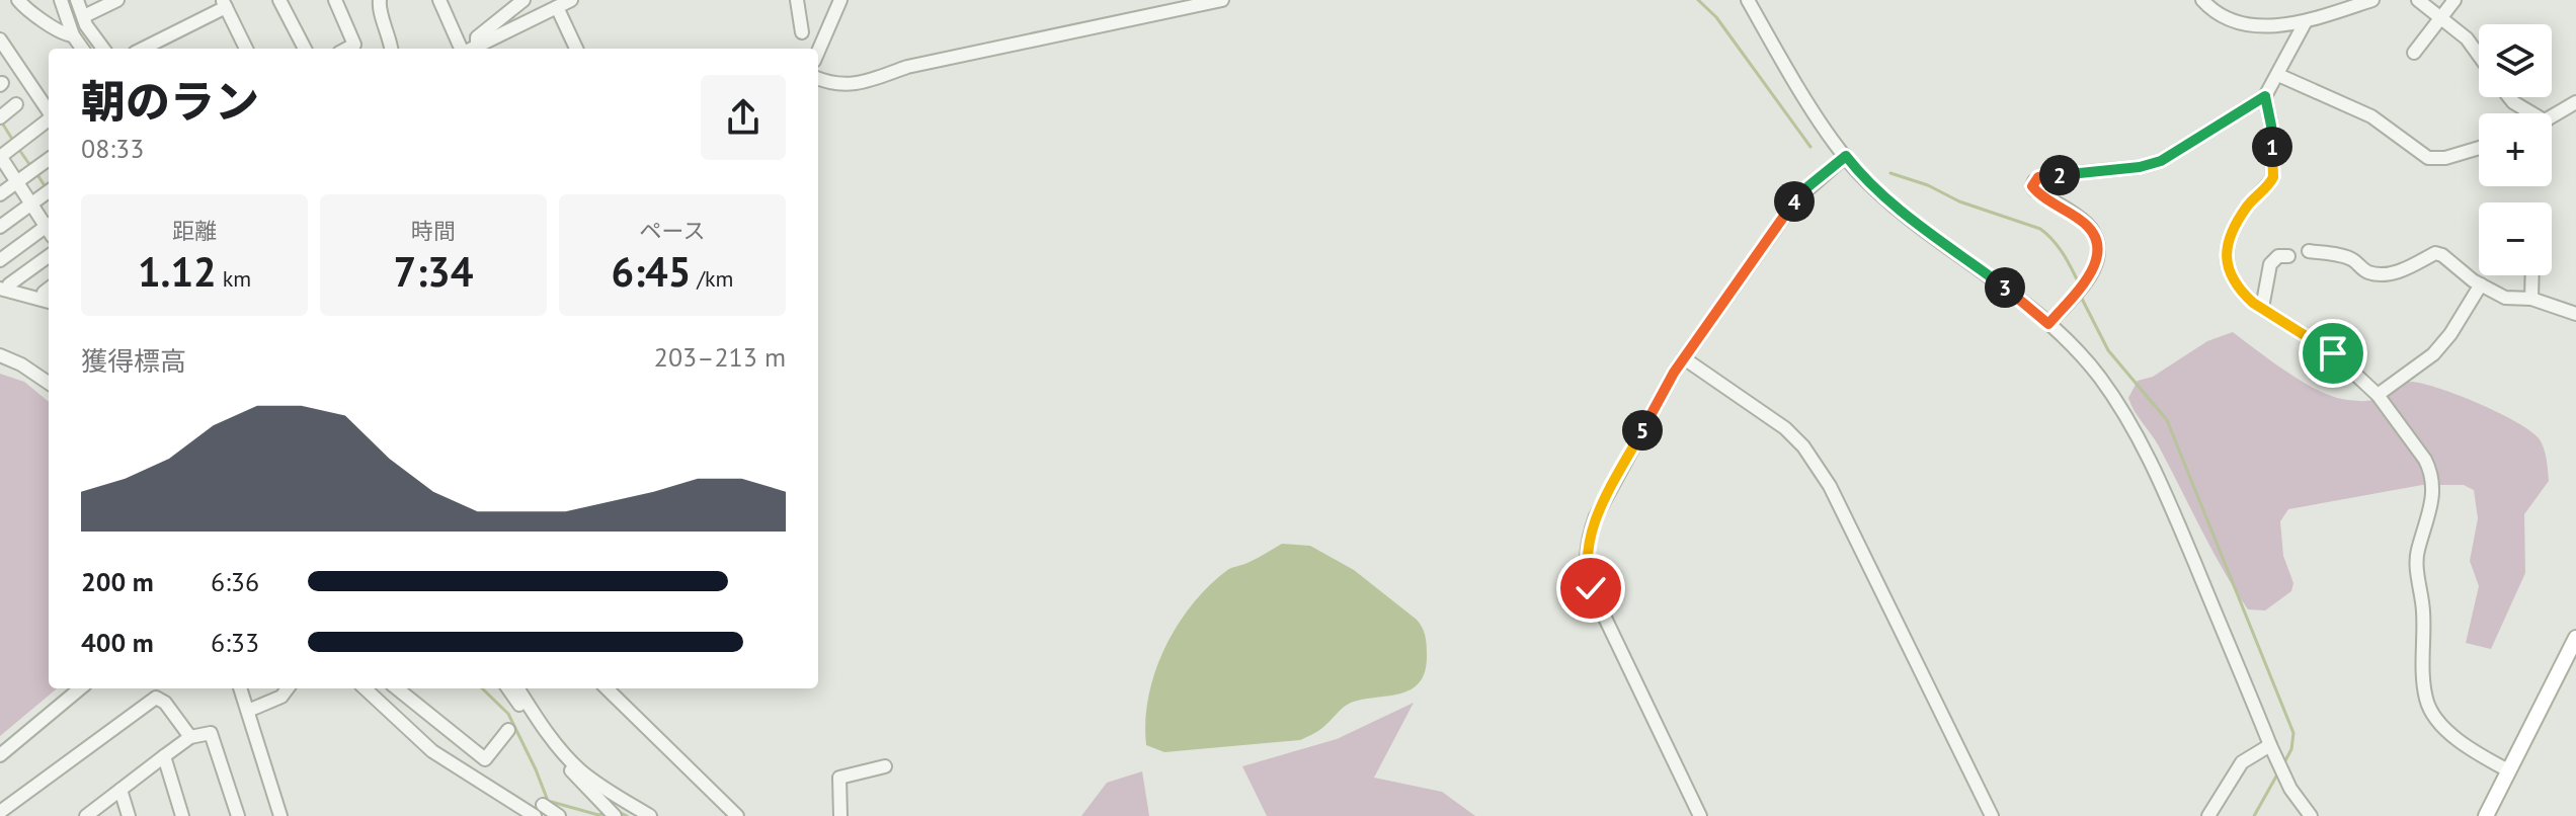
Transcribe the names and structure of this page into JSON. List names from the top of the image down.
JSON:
{
  "page": {
    "map_buttons": ["+", "−"],
    "heading": ["朝のラン", "08:33"],
    "pins": [
      "1",
      "2",
      "4",
      "3",
      "5"
    ],
    "stats": [
      ["距離", "1.12 km"],
      ["時間", "7:34"],
      ["ペース", "6:45 /km"]
    ],
    "chart": ["獲得標高", "203–213 m"],
    "list": [
      {
        "name": "200 m",
        "note": "6:36"
      },
      {
        "name": "400 m",
        "note": "6:33"
      }
    ]
  }
}
